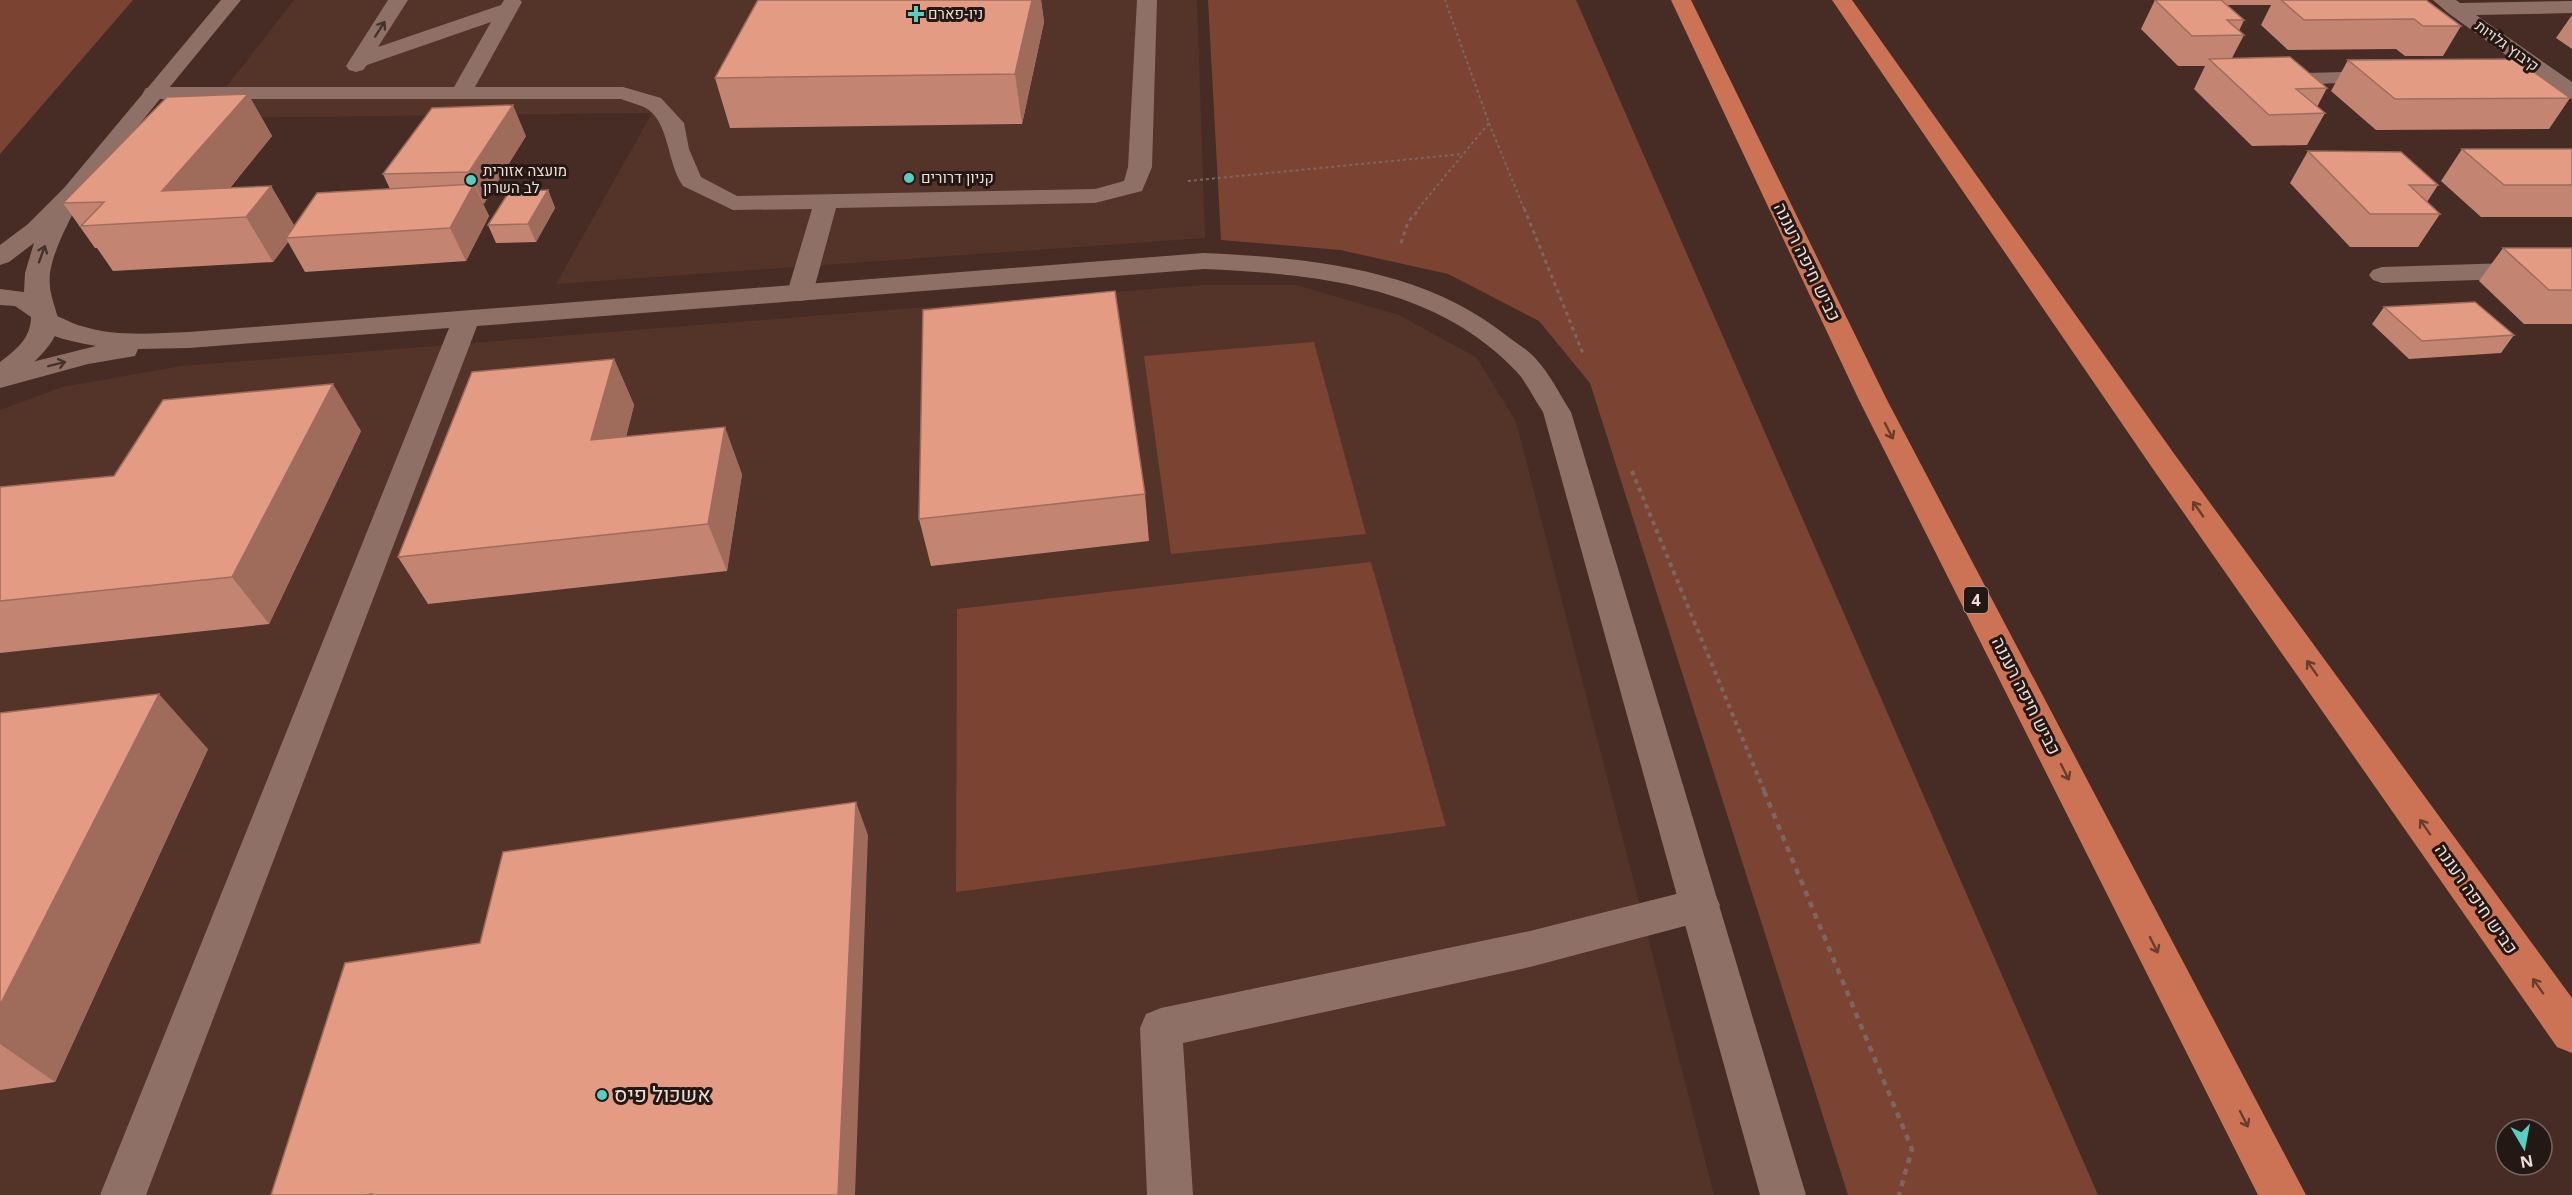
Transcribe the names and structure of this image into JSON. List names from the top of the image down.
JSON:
{
  "streets": {
    "highway": ["כביש חיפה רעננה", "4"],
    "street": ["קיבוץ גלויות"]
  },
  "places": {
    "health": ["ניו-פארם"],
    "other": ["קניון דרורים", "מועצה אזורית לב השרון", "אשכול פיס"]
  },
  "north": "bottom"
}
